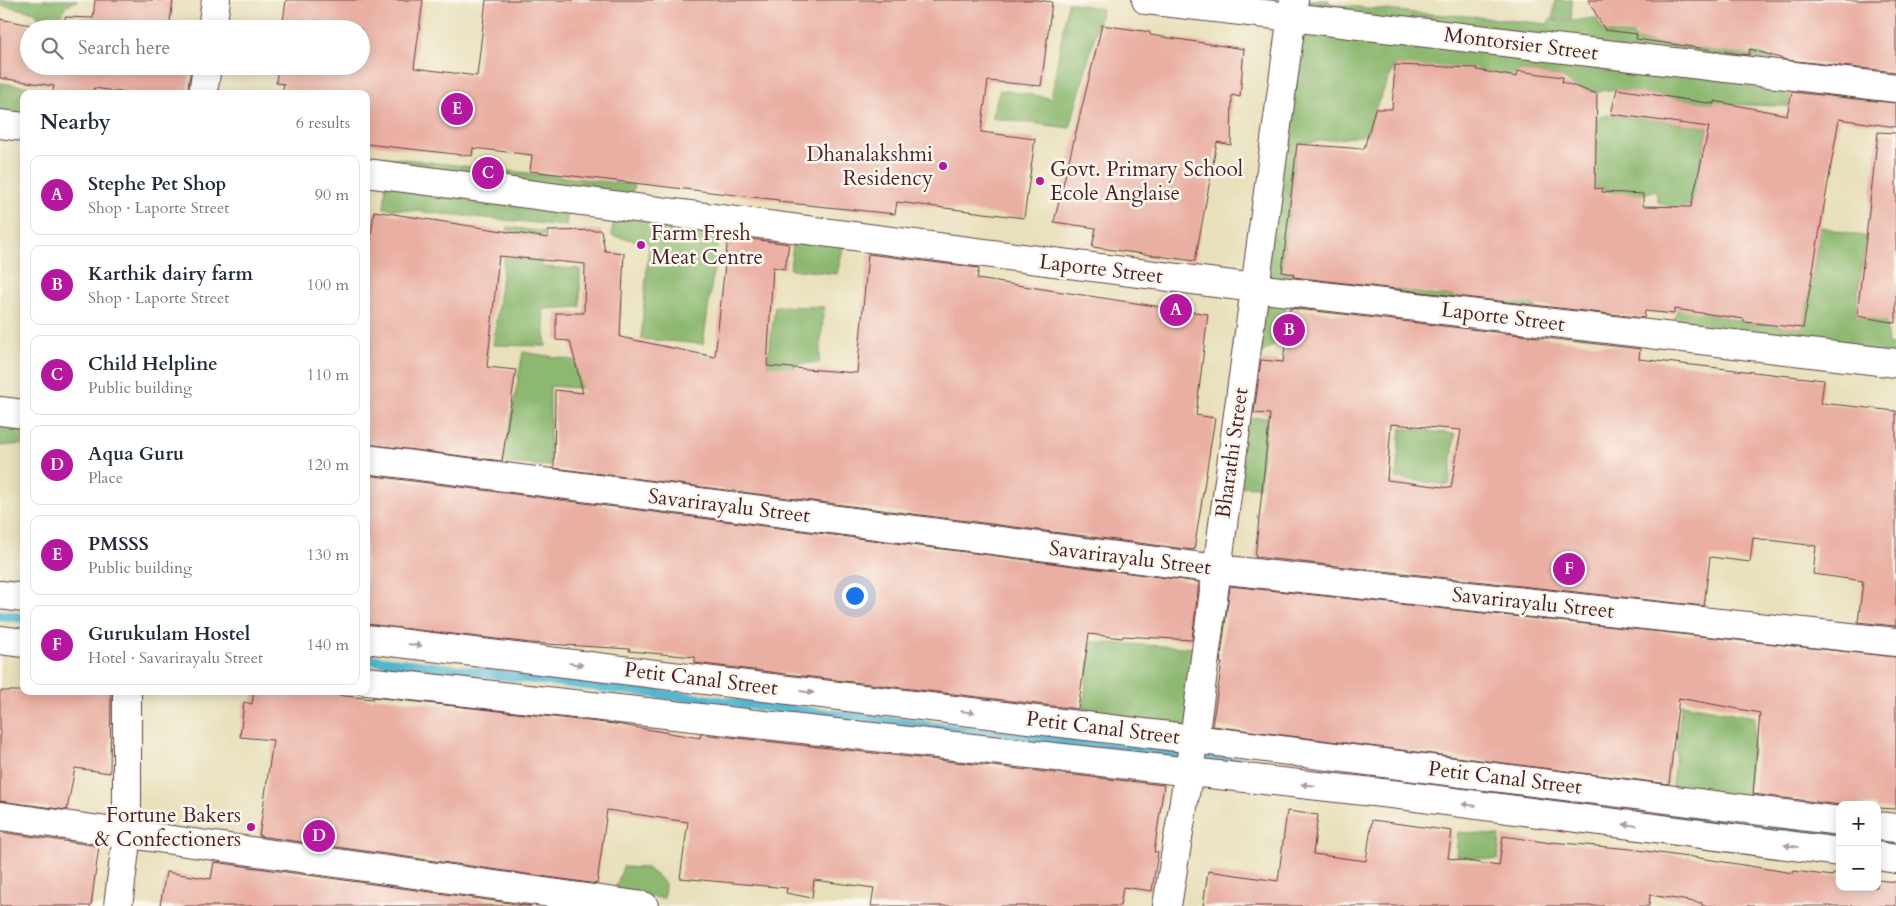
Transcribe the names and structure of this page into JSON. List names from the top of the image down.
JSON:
{
  "streets": {
    "street": [
      "Montorsier Street",
      "Laporte Street",
      "Bharathi Street",
      "Savarirayalu Street",
      "Petit Canal Street"
    ]
  },
  "crossings": [
    ["Montorsier Street", "Bharathi Street"],
    ["Laporte Street", "Bharathi Street"],
    ["Bharathi Street", "Savarirayalu Street"],
    ["Bharathi Street", "Petit Canal Street"]
  ],
  "places": [
    "Dhanalakshmi Residency",
    "Govt. Primary School Ecole Anglaise",
    "Farm Fresh Meat Centre",
    "Fortune Bakers & Confectioners"
  ],
  "page": {
    "search": "Search here",
    "heading": ["Nearby", "6 results"],
    "pins": [
      "E",
      "C",
      "A",
      "B",
      "F",
      "D"
    ],
    "list": [
      {
        "mark": "A",
        "name": "Stephe Pet Shop",
        "note": "Shop · Laporte Street",
        "value": "90 m"
      },
      {
        "mark": "B",
        "name": "Karthik dairy farm",
        "note": "Shop · Laporte Street",
        "value": "100 m"
      },
      {
        "mark": "C",
        "name": "Child Helpline",
        "note": "Public building",
        "value": "110 m"
      },
      {
        "mark": "D",
        "name": "Aqua Guru",
        "note": "Place",
        "value": "120 m"
      },
      {
        "mark": "E",
        "name": "PMSSS",
        "note": "Public building",
        "value": "130 m"
      },
      {
        "mark": "F",
        "name": "Gurukulam Hostel",
        "note": "Hotel · Savarirayalu Street",
        "value": "140 m"
      }
    ],
    "map_buttons": ["+", "−"]
  }
}
